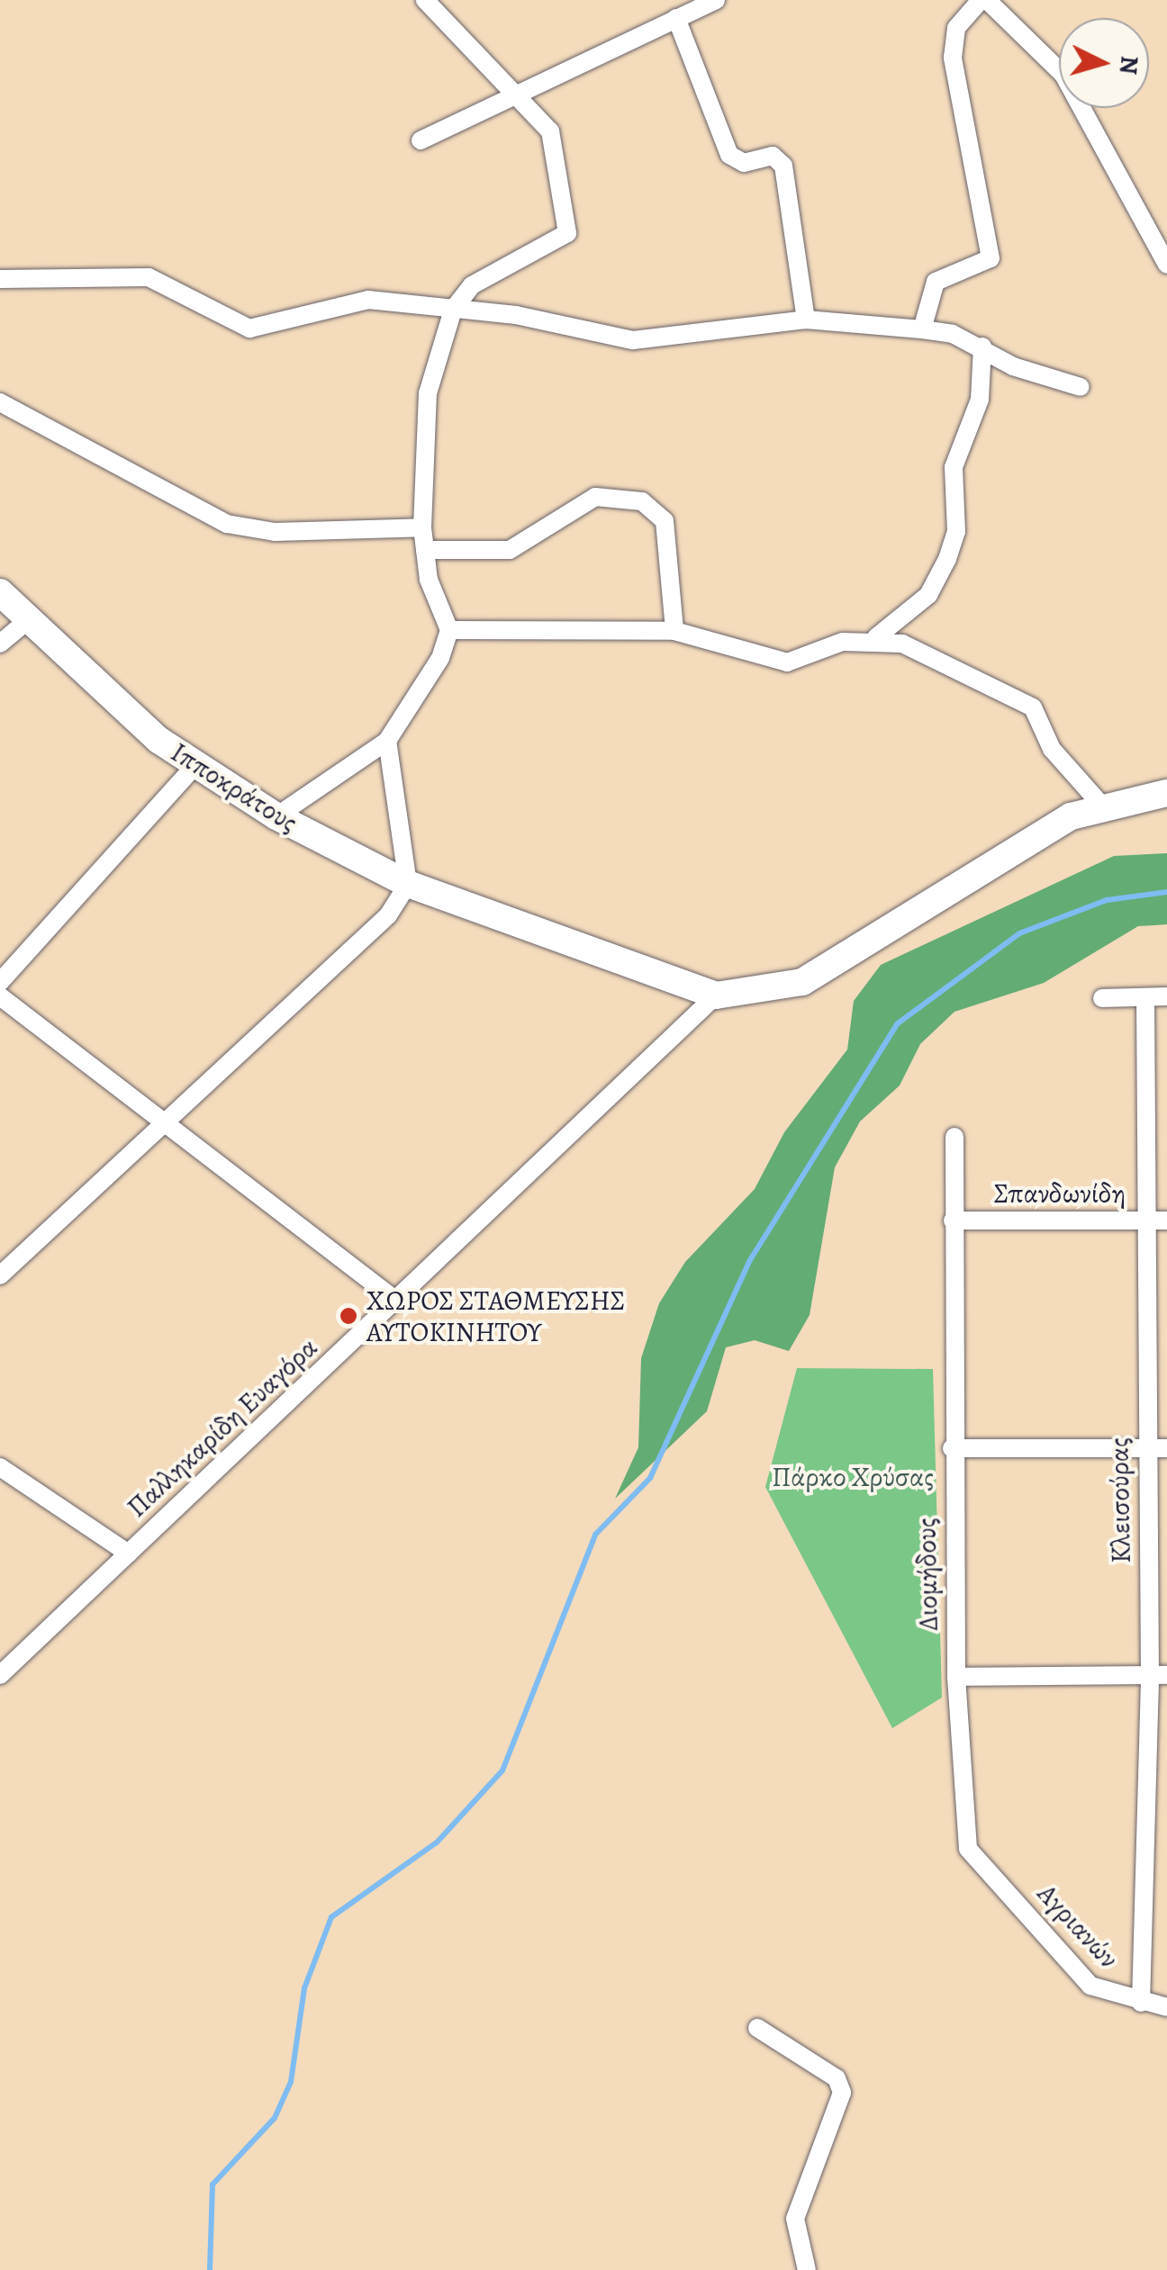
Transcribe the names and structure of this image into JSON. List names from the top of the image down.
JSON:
{
  "streets": {
    "street": [
      "Ιπποκράτους",
      "Σπανδωνίδη",
      "Παλληκαρίδη Ευαγόρα",
      "Κλεισούρας",
      "Διομήδους",
      "Αγριανών"
    ]
  },
  "crossings": [
    ["Ιπποκράτους", "Παλληκαρίδη Ευαγόρα"],
    ["Σπανδωνίδη", "Κλεισούρας"],
    ["Σπανδωνίδη", "Διομήδους"],
    ["Κλεισούρας", "Αγριανών"],
    ["Διομήδους", "Αγριανών"]
  ],
  "parks": ["Πάρκο Χρύσας"],
  "places": ["ΧΩΡΟΣ ΣΤΑΘΜΕΥΣΗΣ ΑΥΤΟΚΙΝΗΤΟΥ"],
  "north": "right"
}
